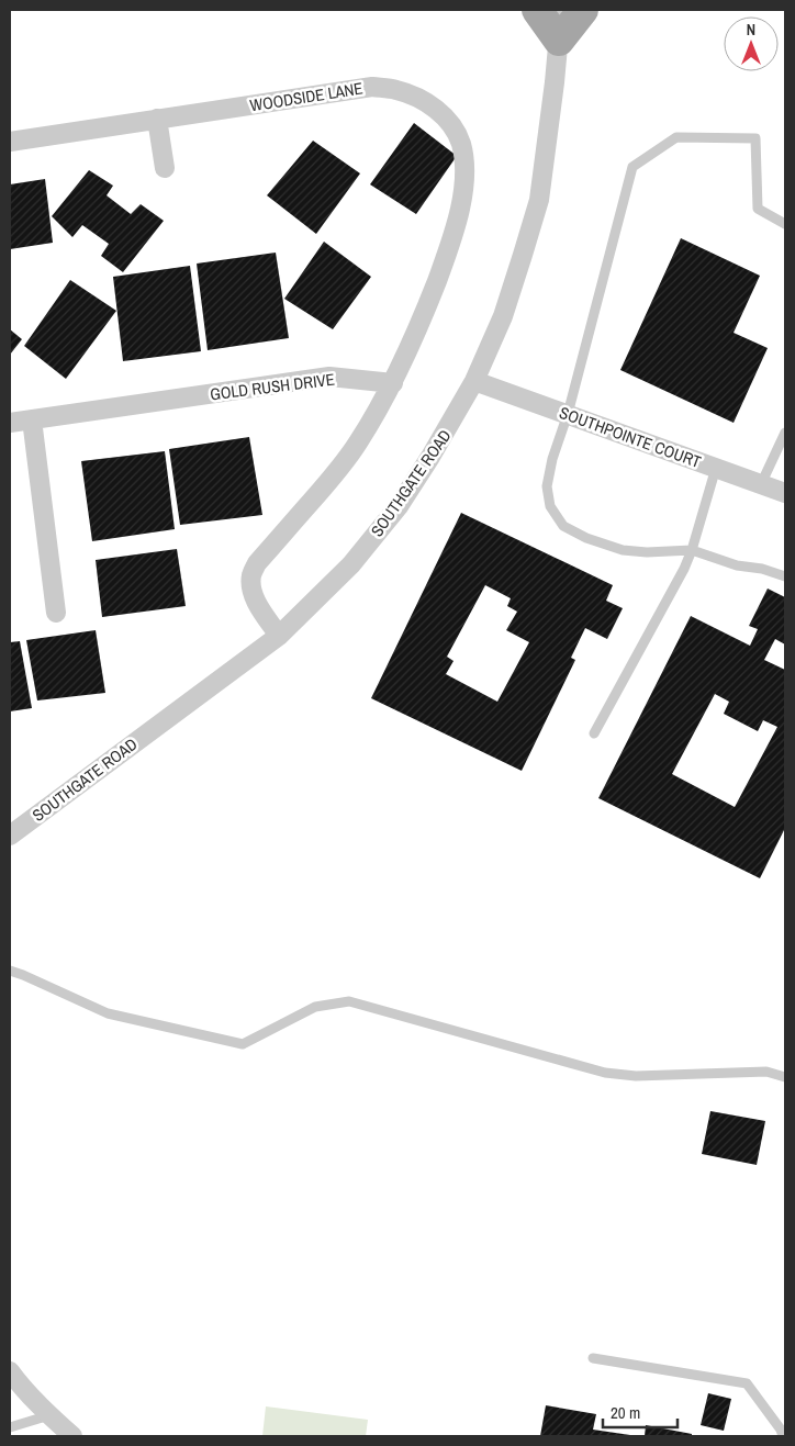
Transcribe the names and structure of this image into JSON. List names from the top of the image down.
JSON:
{
  "streets": {
    "street": [
      "WOODSIDE LANE",
      "GOLD RUSH DRIVE",
      "SOUTHPOINTE COURT",
      "SOUTHGATE ROAD"
    ]
  },
  "crossings": [
    ["WOODSIDE LANE", "GOLD RUSH DRIVE"],
    ["SOUTHPOINTE COURT", "SOUTHGATE ROAD"]
  ],
  "scale_bar": "20 m",
  "north": "top"
}
